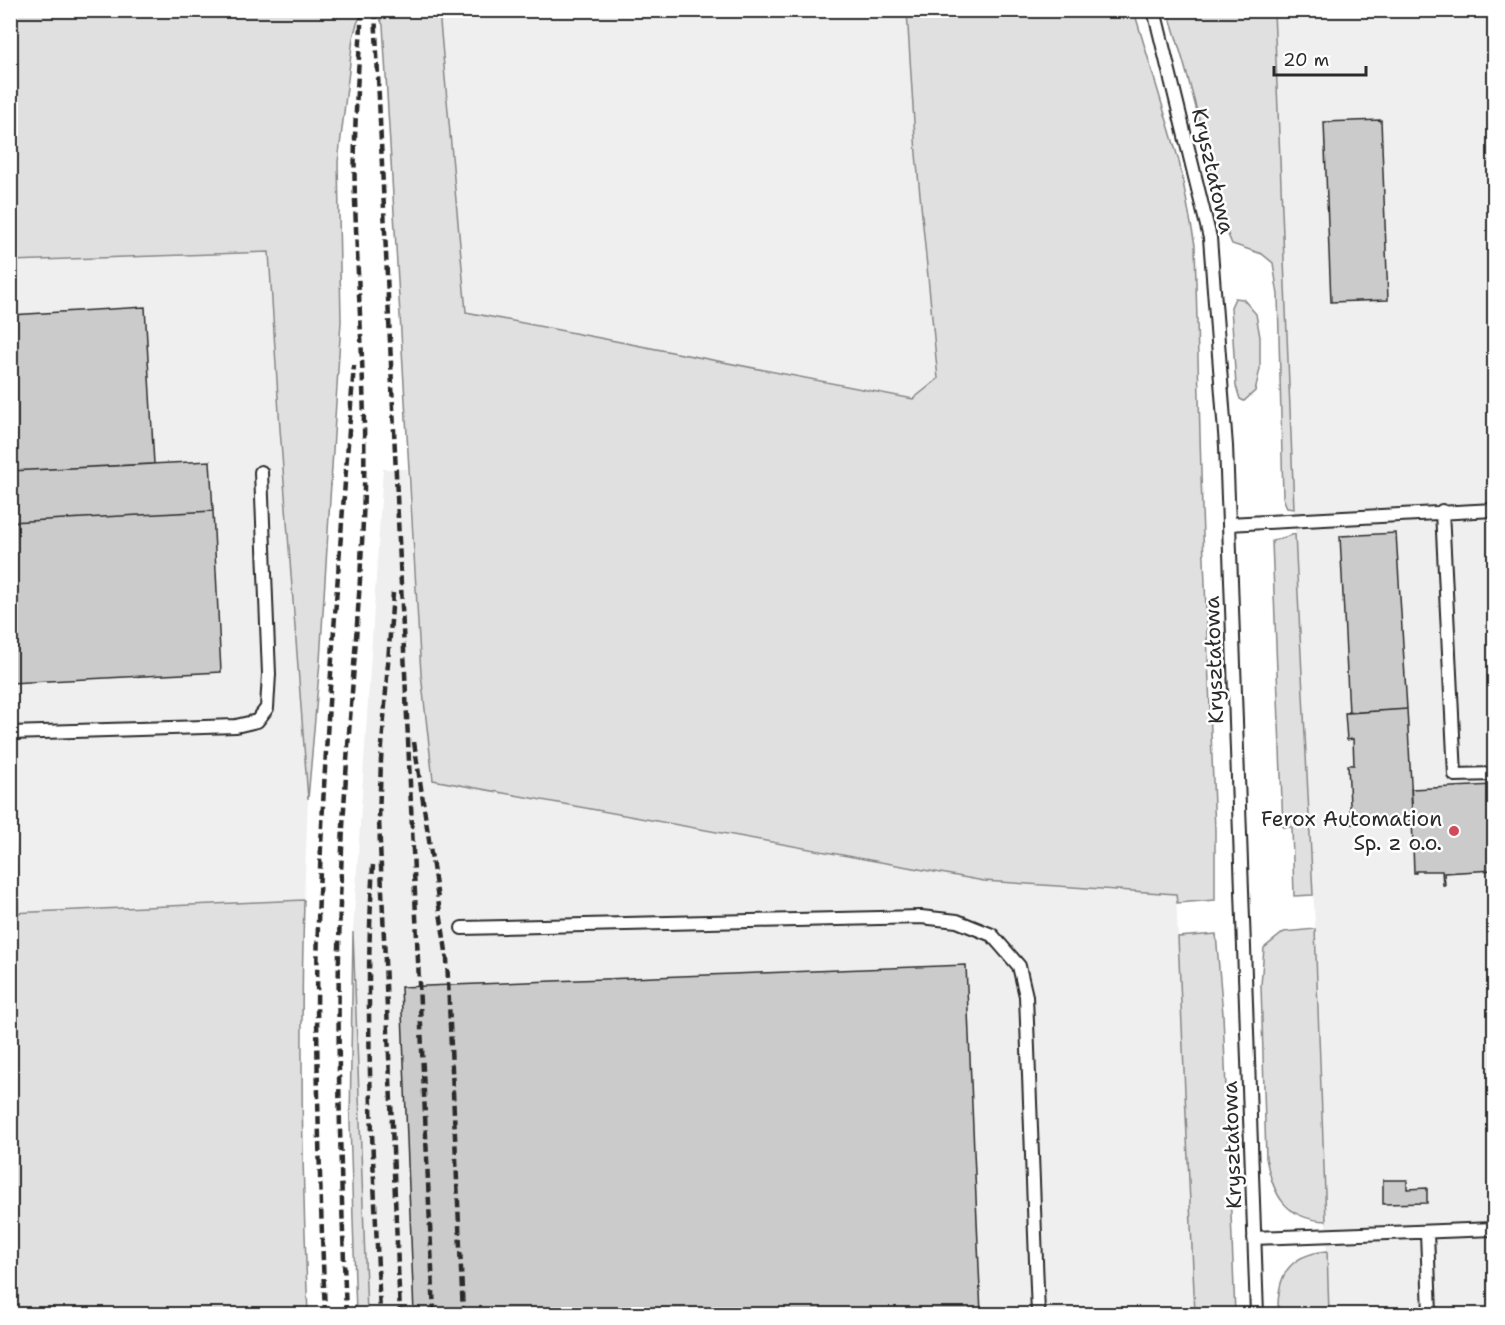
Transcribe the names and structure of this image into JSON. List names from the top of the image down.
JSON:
{
  "streets": {
    "lane": ["Kryształowa"]
  },
  "places": ["Ferox Automation Sp. z o.o."],
  "scale_bar": "20 m"
}
